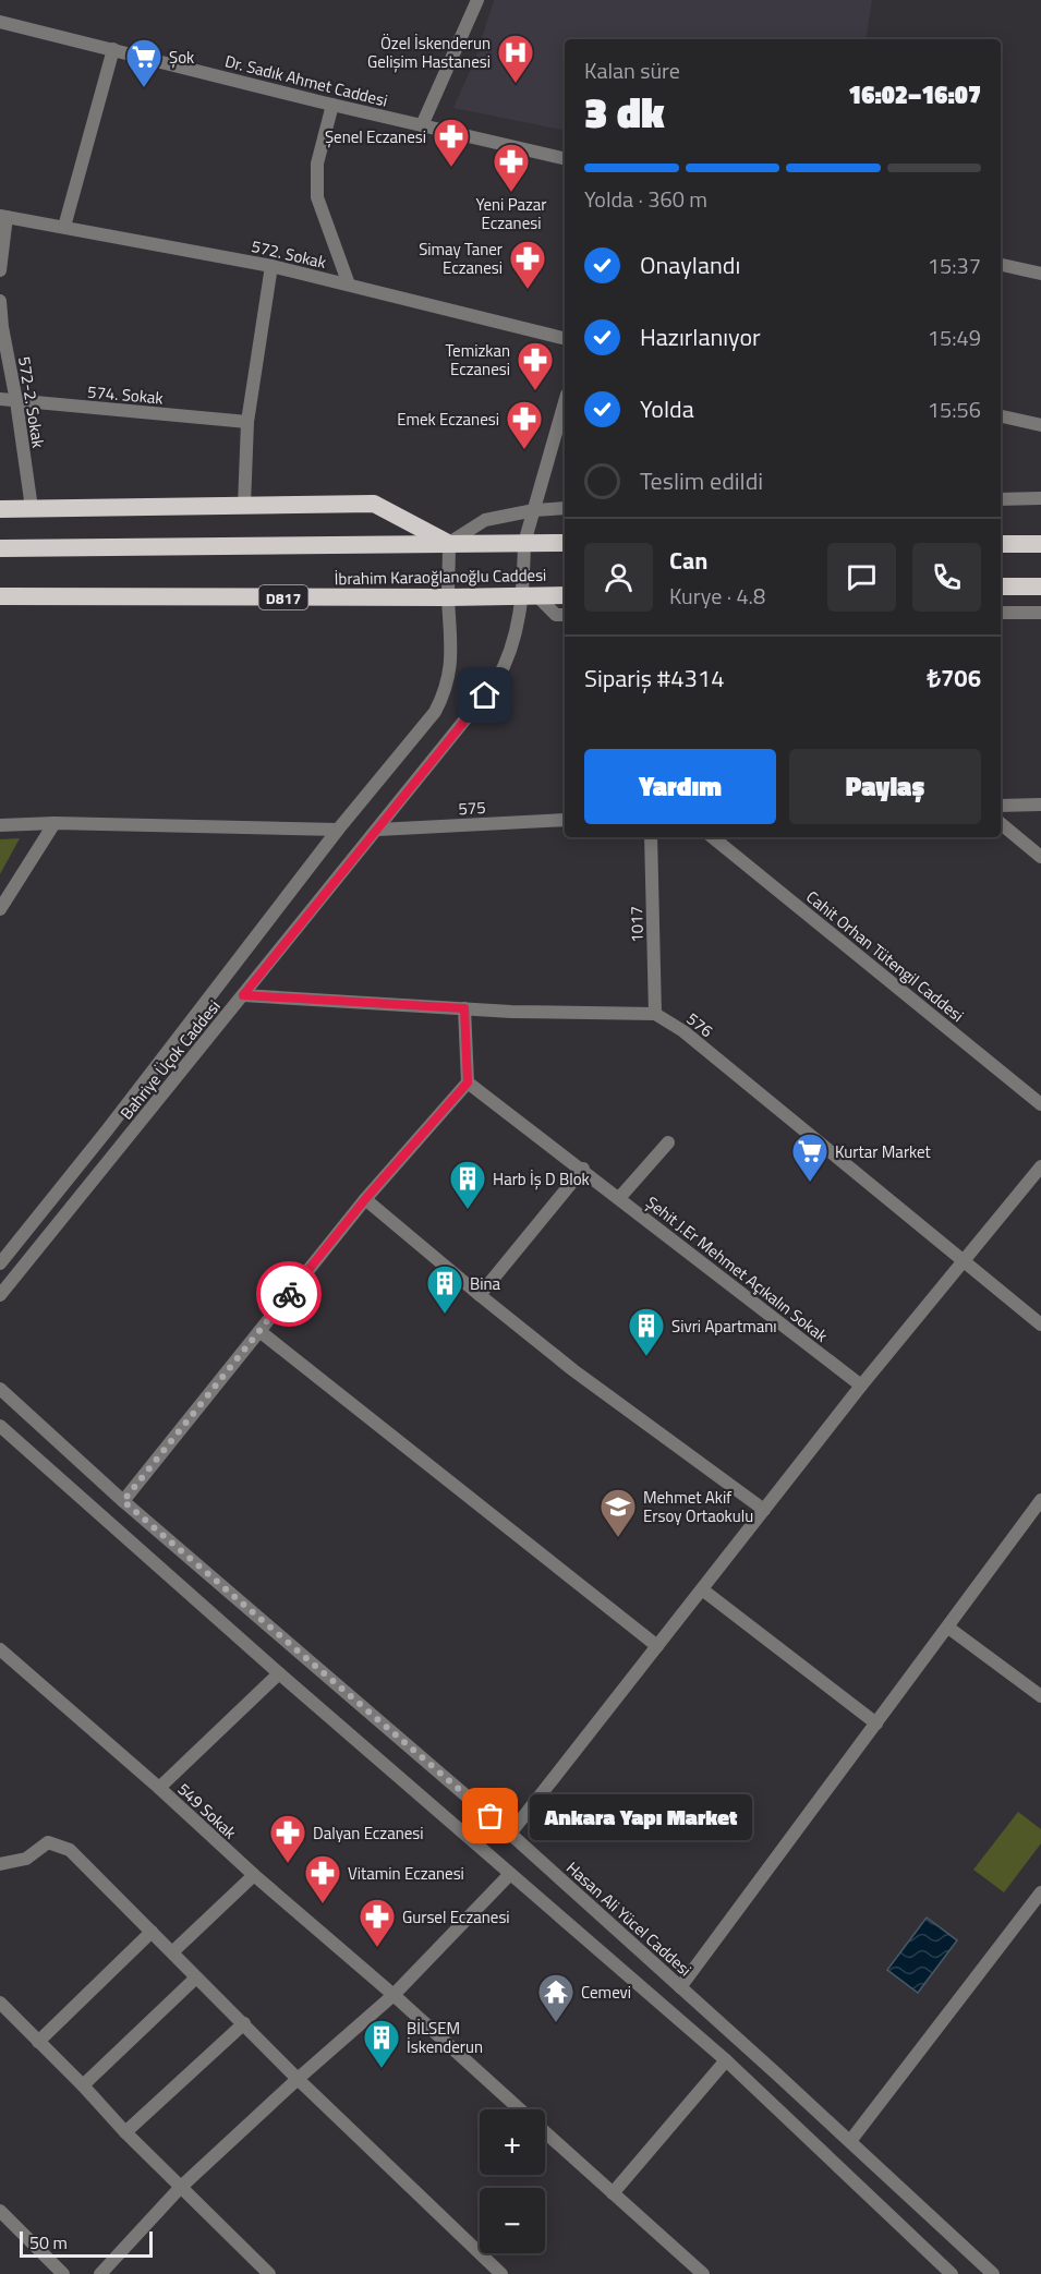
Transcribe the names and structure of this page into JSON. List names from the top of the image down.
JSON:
{
  "streets": {
    "highway": ["İbrahim Karaoğlanoğlu Caddesi", "D817"],
    "street": [
      "Dr. Sadık Ahmet Caddesi",
      "572. Sokak",
      "574. Sokak",
      "572-2. Sokak",
      "575",
      "1017",
      "Cahit Orhan Tütengil Caddesi",
      "576",
      "Bahriye Üçok Caddesi",
      "Şehit J.Er Mehmet Açıkalın Sokak",
      "549 Sokak",
      "Hasan Ali Yücel Caddesi"
    ]
  },
  "crossings": [
    ["574. Sokak", "572-2. Sokak"],
    ["İbrahim Karaoğlanoğlu Caddesi", "Bahriye Üçok Caddesi"],
    ["575", "Bahriye Üçok Caddesi"],
    ["1017", "576"]
  ],
  "places": {
    "hospital": ["Özel İskenderun Gelişim Hastanesi"],
    "supermarket": ["Şok", "Kurtar Market"],
    "pharmacy": [
      "Şenel Eczanesi",
      "Yeni Pazar Eczanesi",
      "Simay Taner Eczanesi",
      "Temizkan Eczanesi",
      "Emek Eczanesi",
      "Dalyan Eczanesi",
      "Vitamin Eczanesi",
      "Gursel Eczanesi"
    ],
    "building": [
      "Harb İş D Blok",
      "Bina",
      "Sivri Apartmanı",
      "BİLSEM İskenderun"
    ],
    "school or university": ["Mehmet Akif Ersoy Ortaokulu"],
    "other": ["Ankara Yapı Market"],
    "temple": ["Cemevi"]
  },
  "scale_bar": "50 m",
  "page": {
    "heading": ["3 dk", "Kalan süre", "16:02–16:07"],
    "panel": [
      "Can",
      "Kurye · 4.8",
      "Sipariş #4314",
      "₺706"
    ],
    "bar": "Yolda · 360 m",
    "list": [
      ["Onaylandı", "15:37"],
      ["Hazırlanıyor", "15:49"],
      ["Yolda", "15:56"],
      "Teslim edildi"
    ],
    "buttons": ["Yardım", "Paylaş"],
    "bubble": "Ankara Yapı Market",
    "map_buttons": ["+", "−"],
    "scale": "50 m"
  }
}
